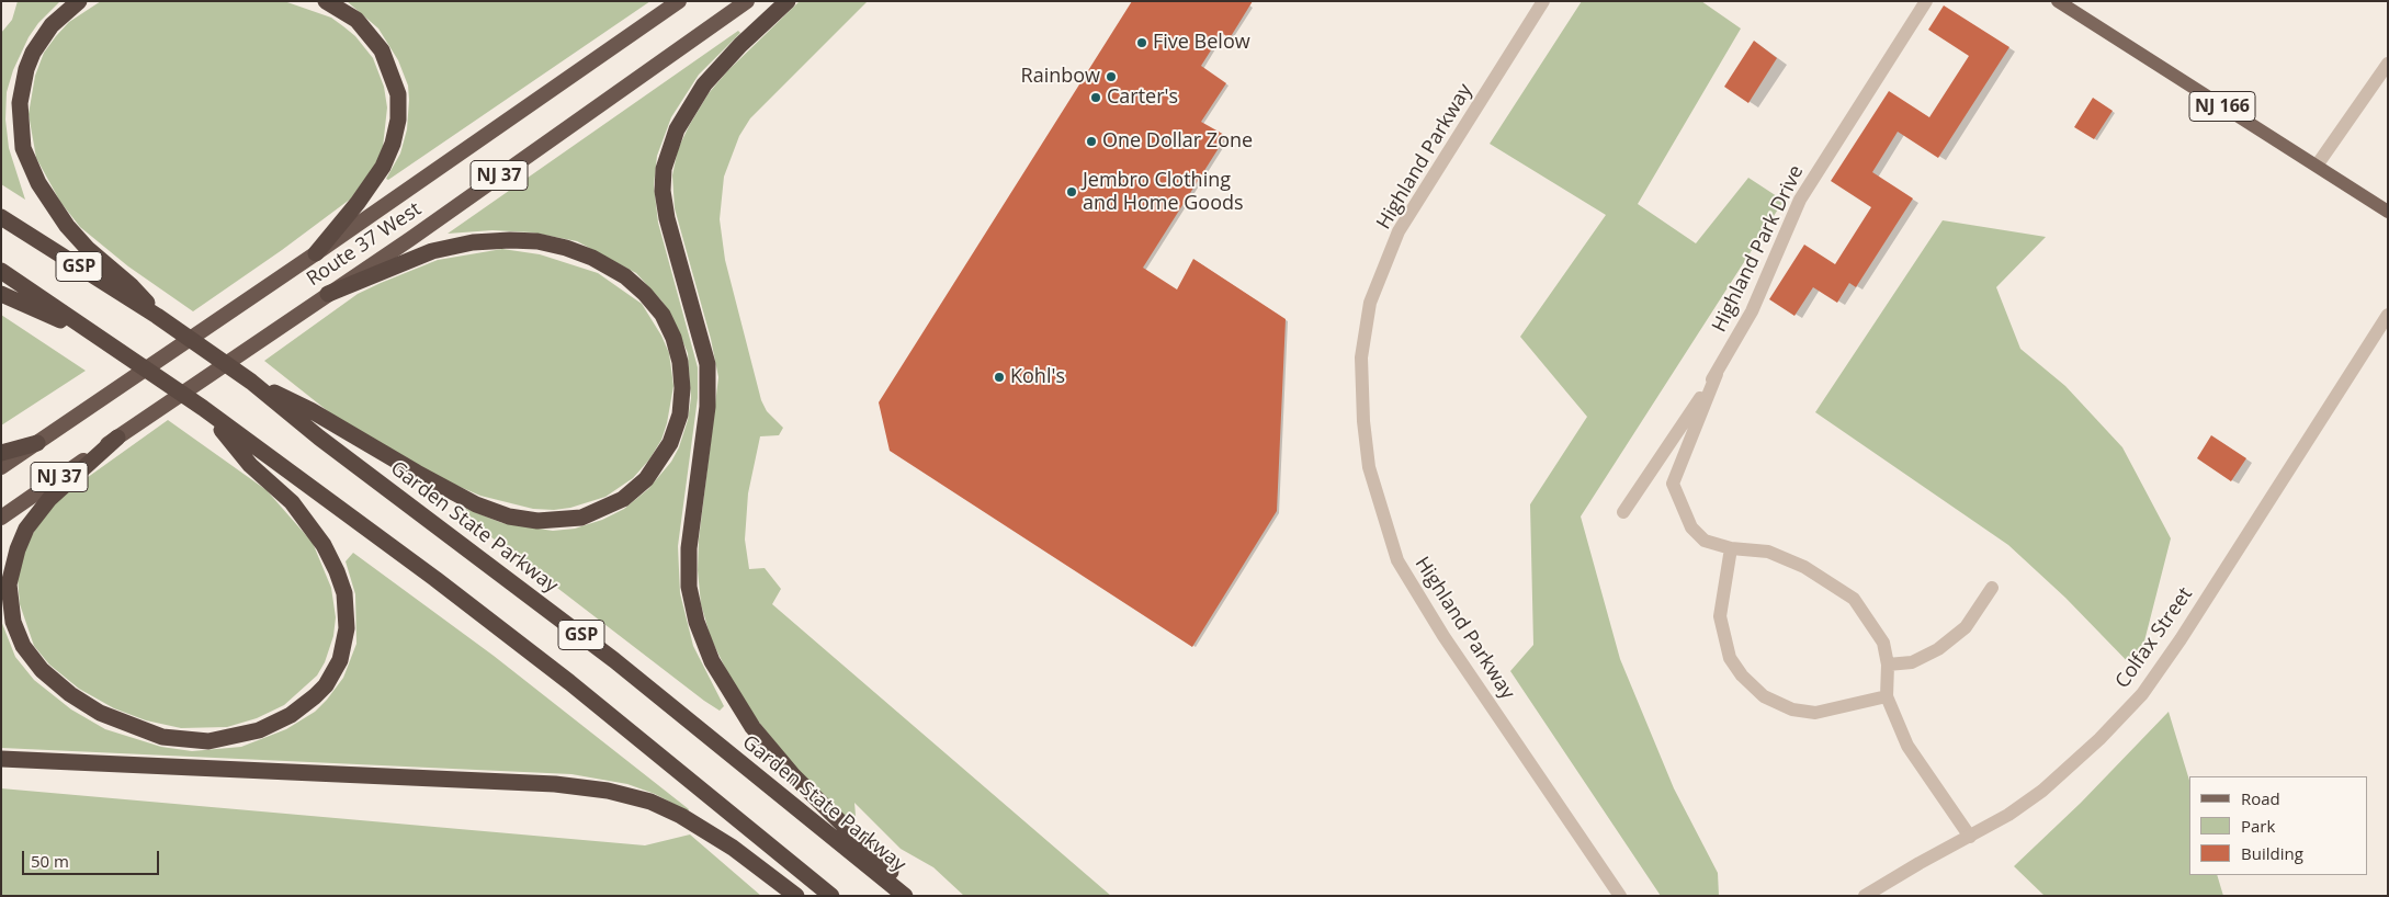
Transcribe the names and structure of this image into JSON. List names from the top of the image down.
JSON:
{
  "streets": {
    "highway": [
      "NJ 37",
      "Route 37 West",
      "GSP",
      "Garden State Parkway"
    ],
    "main road": ["NJ 166"],
    "street": ["Highland Parkway", "Highland Park Drive", "Colfax Street"]
  },
  "places": [
    "Five Below",
    "Rainbow",
    "Carter's",
    "One Dollar Zone",
    "Jembro Clothing and Home Goods",
    "Kohl's"
  ],
  "legend": ["Road", "Park", "Building"],
  "scale_bar": "50 m"
}
